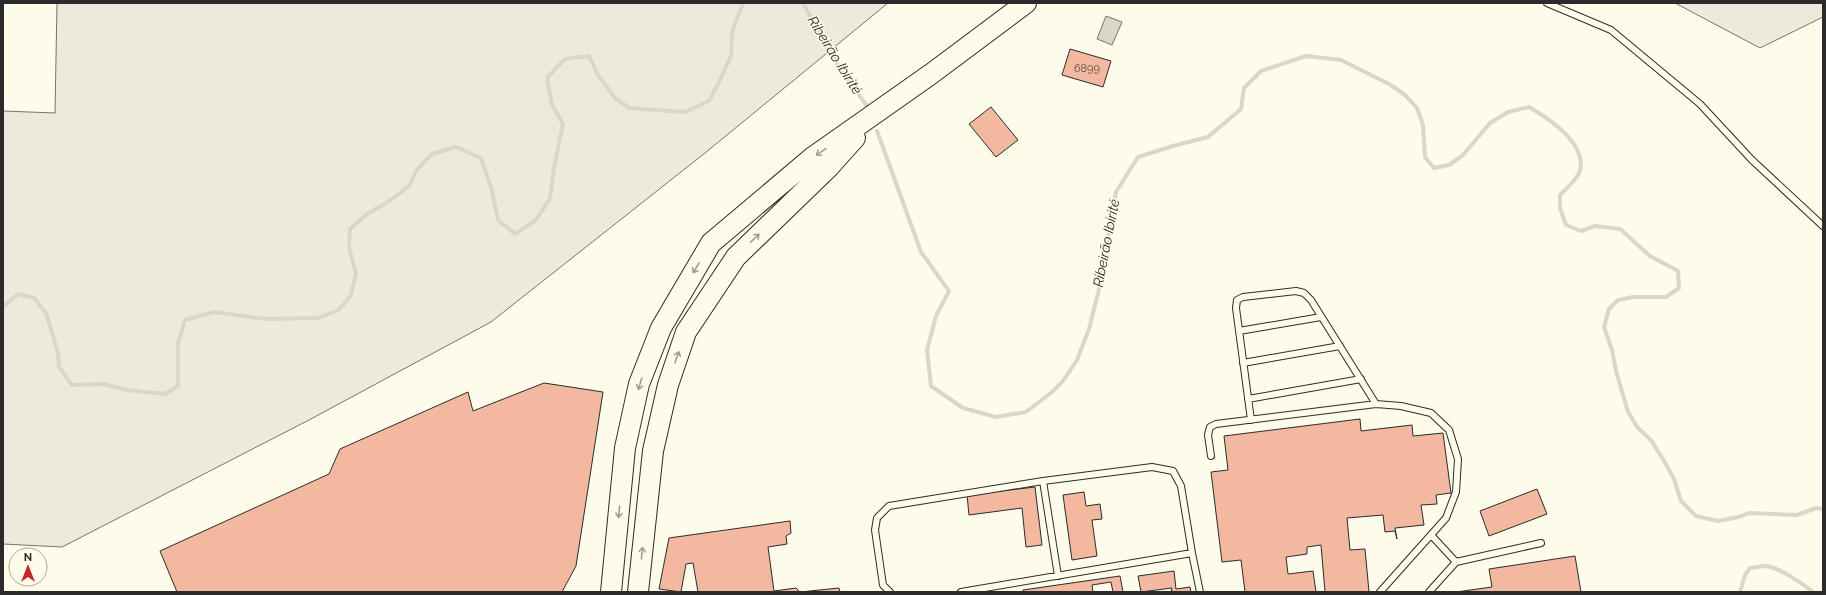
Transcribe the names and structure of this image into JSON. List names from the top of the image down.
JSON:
{
  "water": ["Ribeirão Ibirité"],
  "house_numbers": ["6899"],
  "north": "top"
}
